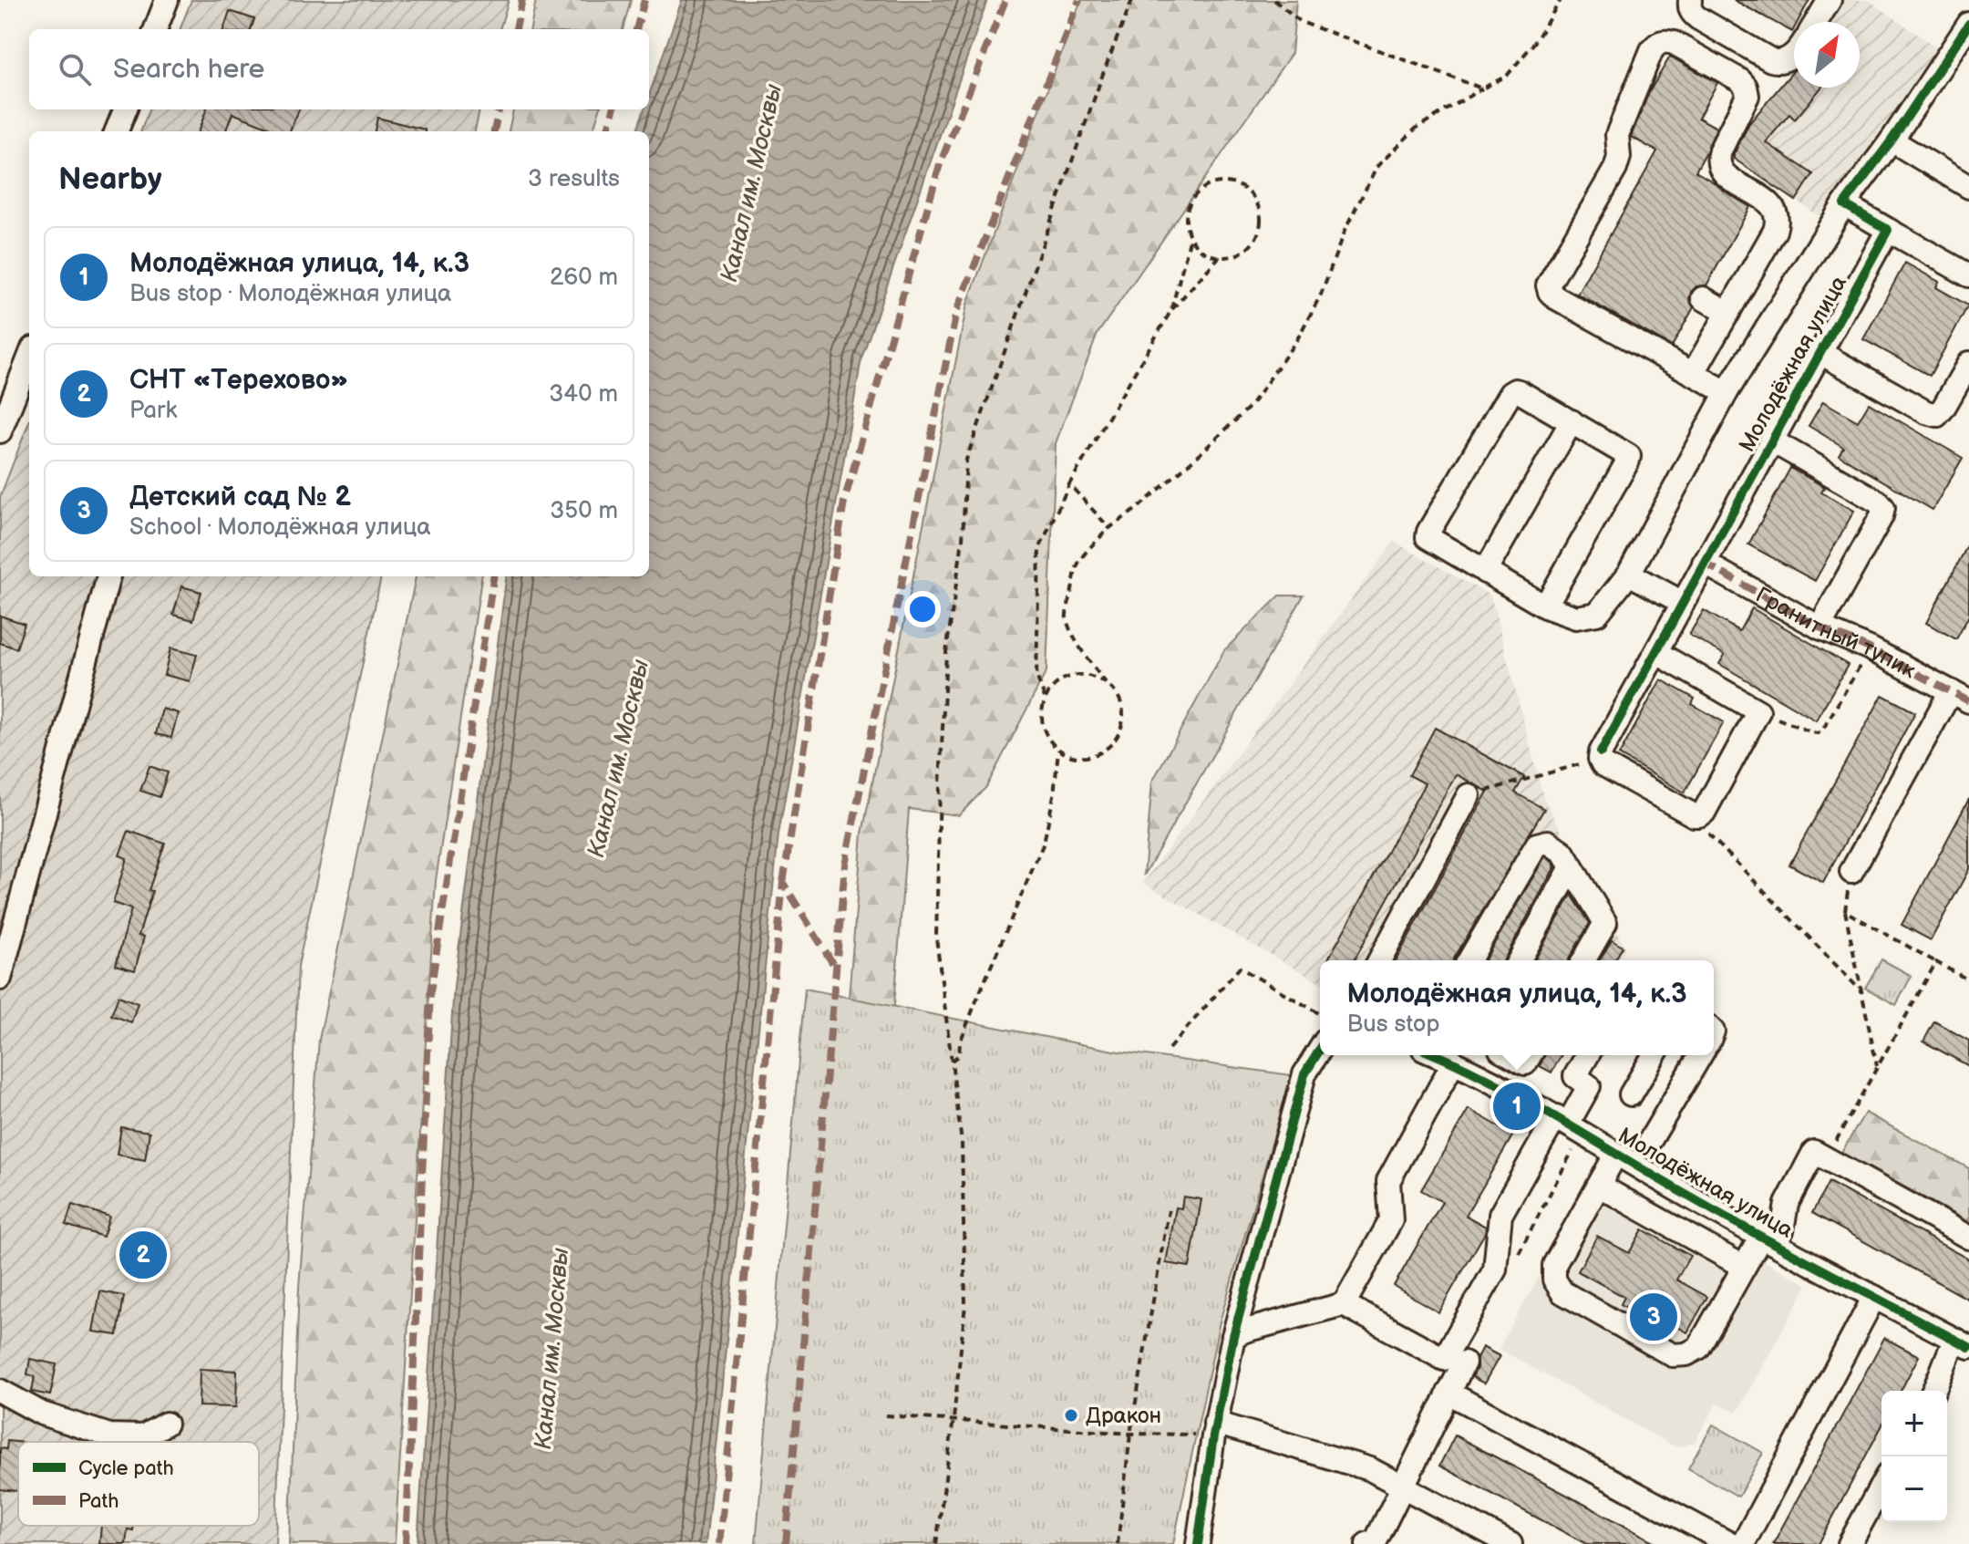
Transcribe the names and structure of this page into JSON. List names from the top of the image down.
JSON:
{
  "streets": {
    "street": ["Молодёжная улица", "Гранитный тупик"]
  },
  "crossings": [
    ["Молодёжная улица", "Гранитный тупик"]
  ],
  "water": ["Канал им. Москвы"],
  "places": ["Дракон"],
  "legend": ["Cycle path", "Path"],
  "north": "top right",
  "page": {
    "search": "Search here",
    "heading": ["Nearby", "3 results"],
    "list": [
      {
        "mark": "1",
        "name": "Молодёжная улица, 14, к.3",
        "note": "Bus stop · Молодёжная улица",
        "value": "260 m"
      },
      {
        "mark": "2",
        "name": "СНТ «Терехово»",
        "note": "Park",
        "value": "340 m"
      },
      {
        "mark": "3",
        "name": "Детский сад № 2",
        "note": "School · Молодёжная улица",
        "value": "350 m"
      }
    ],
    "popup": ["Молодёжная улица, 14, к.3", "Bus stop"],
    "pins": ["1", "2", "3"],
    "map_buttons": ["+", "−"]
  }
}
